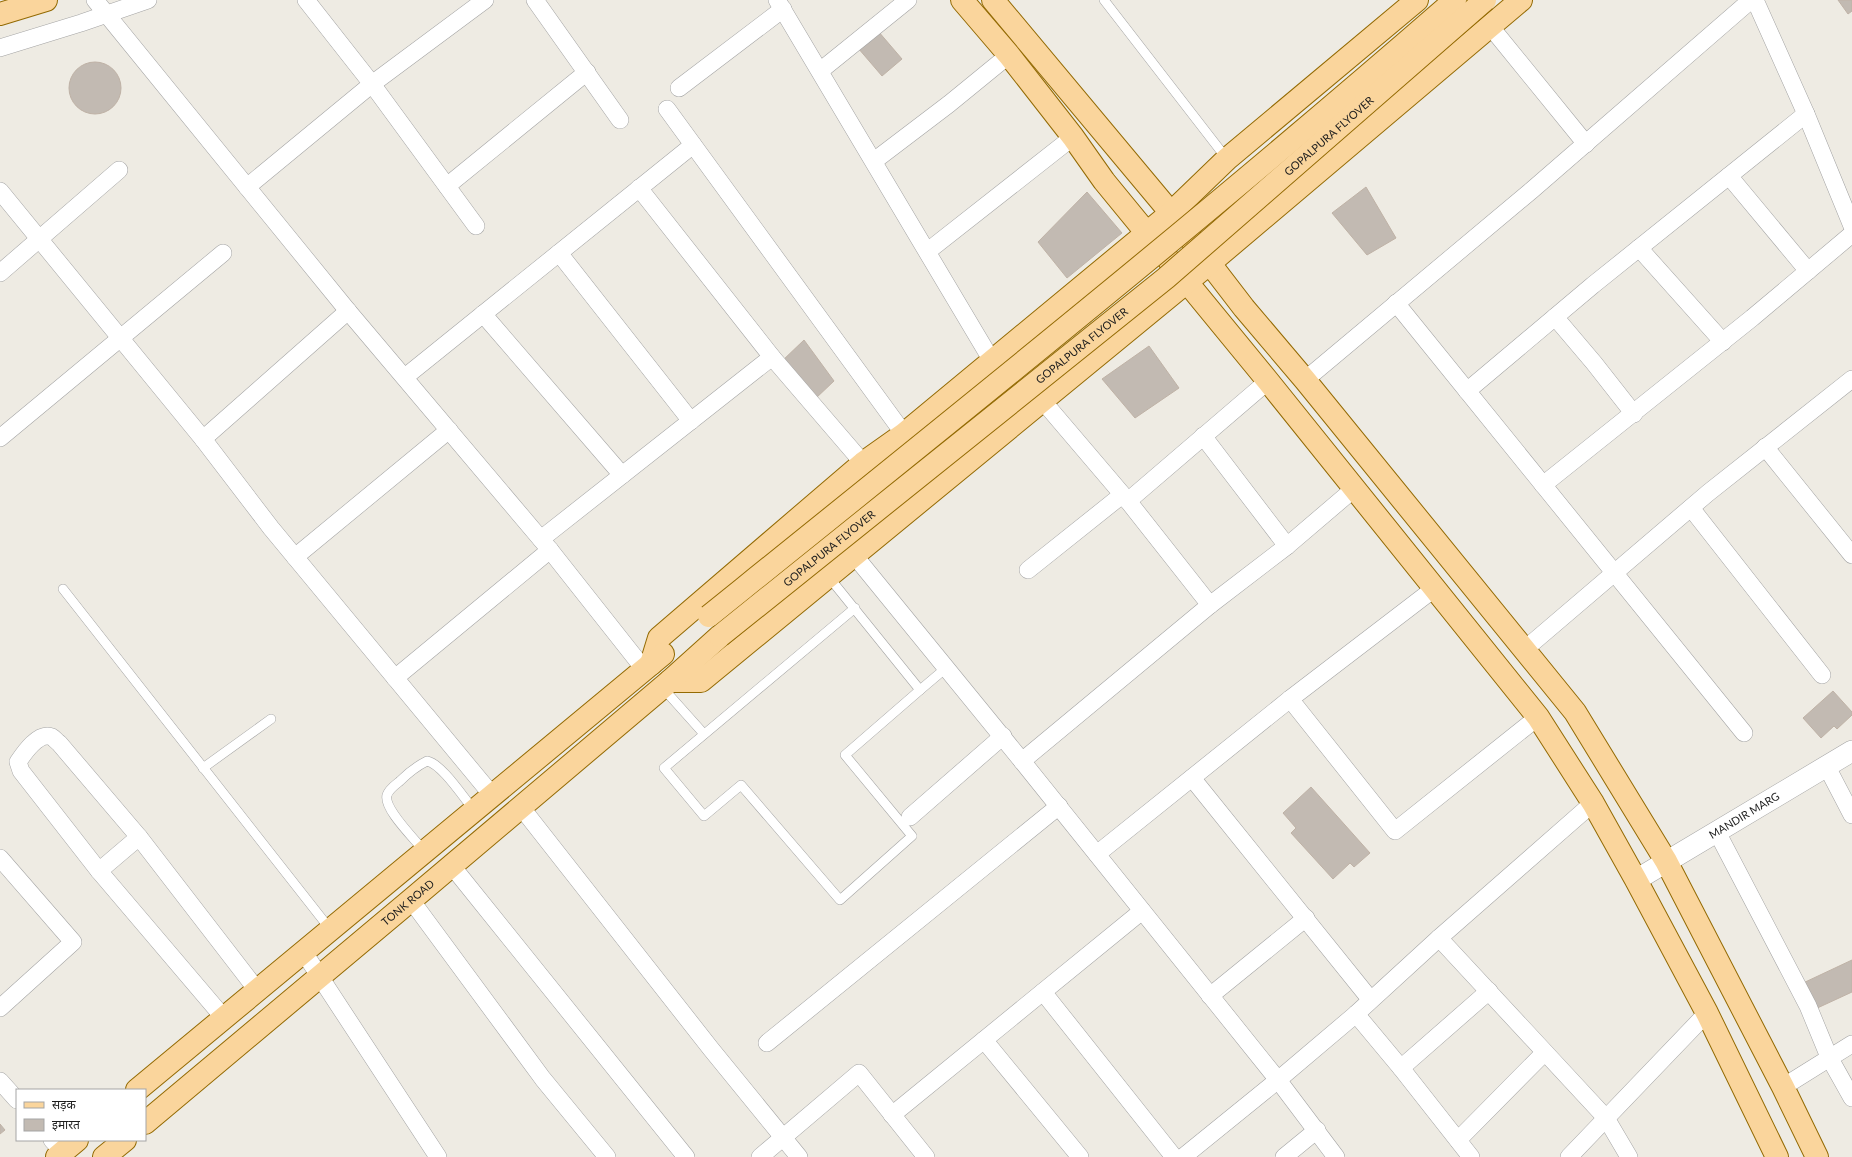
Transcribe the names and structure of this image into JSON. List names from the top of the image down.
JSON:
{
  "streets": {
    "main road": ["GOPALPURA FLYOVER", "TONK ROAD"],
    "street": ["MANDIR MARG"]
  },
  "crossings": [
    ["GOPALPURA FLYOVER", "TONK ROAD"]
  ],
  "legend": ["सड़क", "इमारत"]
}
